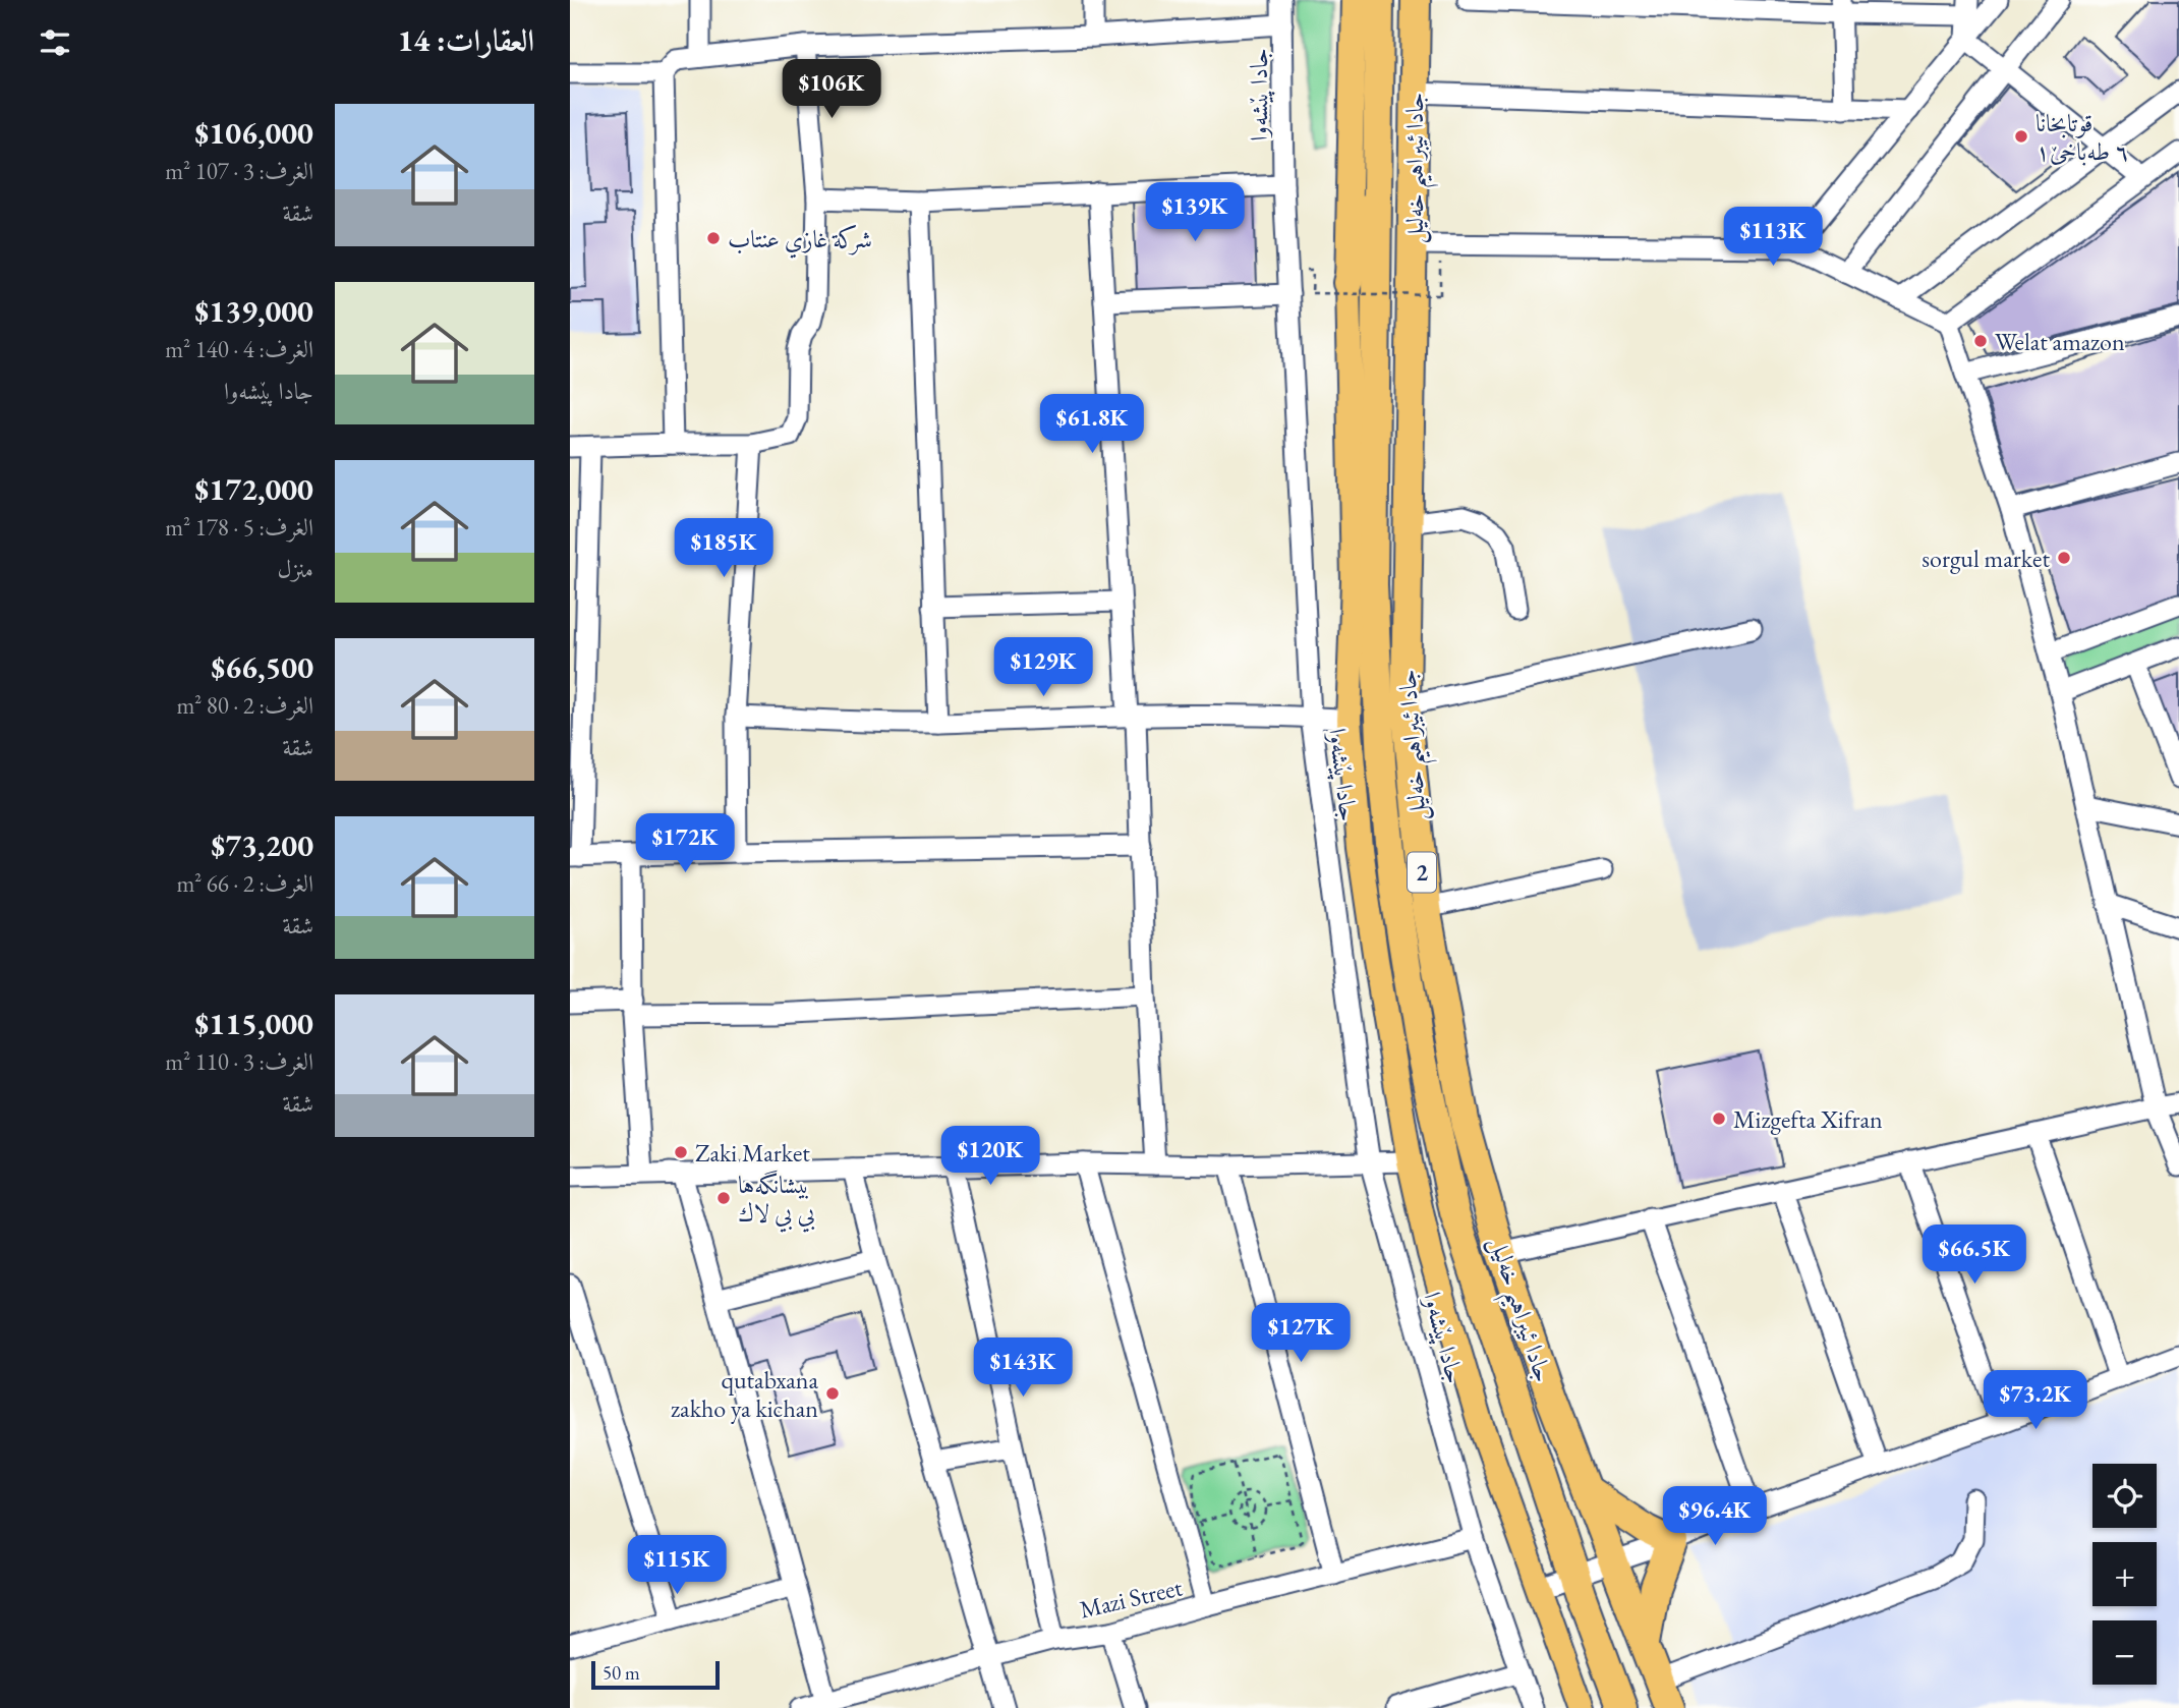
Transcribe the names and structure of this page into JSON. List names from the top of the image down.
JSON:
{
  "streets": {
    "highway": ["جادا ئیبراهیم خەلیل", "2"],
    "street": ["جادا پێشەوا", "Mazi Street"]
  },
  "crossings": [
    ["جادا پێشەوا", "Mazi Street"]
  ],
  "places": [
    "قوتابخانا ۱٦ طەباخێ",
    "شركة غازي عنتاب",
    "Welat amazon",
    "sorgul market",
    "Mizgefta Xifran",
    "Zaki Market",
    "بيشانگه‌ها بي بي لاك",
    "qutabxana zakho ya kichan"
  ],
  "scale_bar": "50 m",
  "page": {
    "heading": "العقارات: 14",
    "price": [
      "$106K",
      "$139K",
      "$113K",
      "$61.8K",
      "$185K",
      "$129K",
      "$172K",
      "$120K",
      "$66.5K",
      "$127K",
      "$143K",
      "$73.2K",
      "$96.4K",
      "$115K"
    ],
    "list": [
      {
        "name": "$106,000",
        "note": "الغرف: 3 · 107 m² · شقة"
      },
      {
        "name": "$139,000",
        "note": "الغرف: 4 · 140 m² · جادا پێشەوا"
      },
      {
        "name": "$172,000",
        "note": "الغرف: 5 · 178 m² · منزل"
      },
      {
        "name": "$66,500",
        "note": "الغرف: 2 · 80 m² · شقة"
      },
      {
        "name": "$73,200",
        "note": "الغرف: 2 · 66 m² · شقة"
      },
      {
        "name": "$115,000",
        "note": "الغرف: 3 · 110 m² · شقة"
      }
    ],
    "map_buttons": ["+", "−"],
    "scale": "50 m"
  }
}
